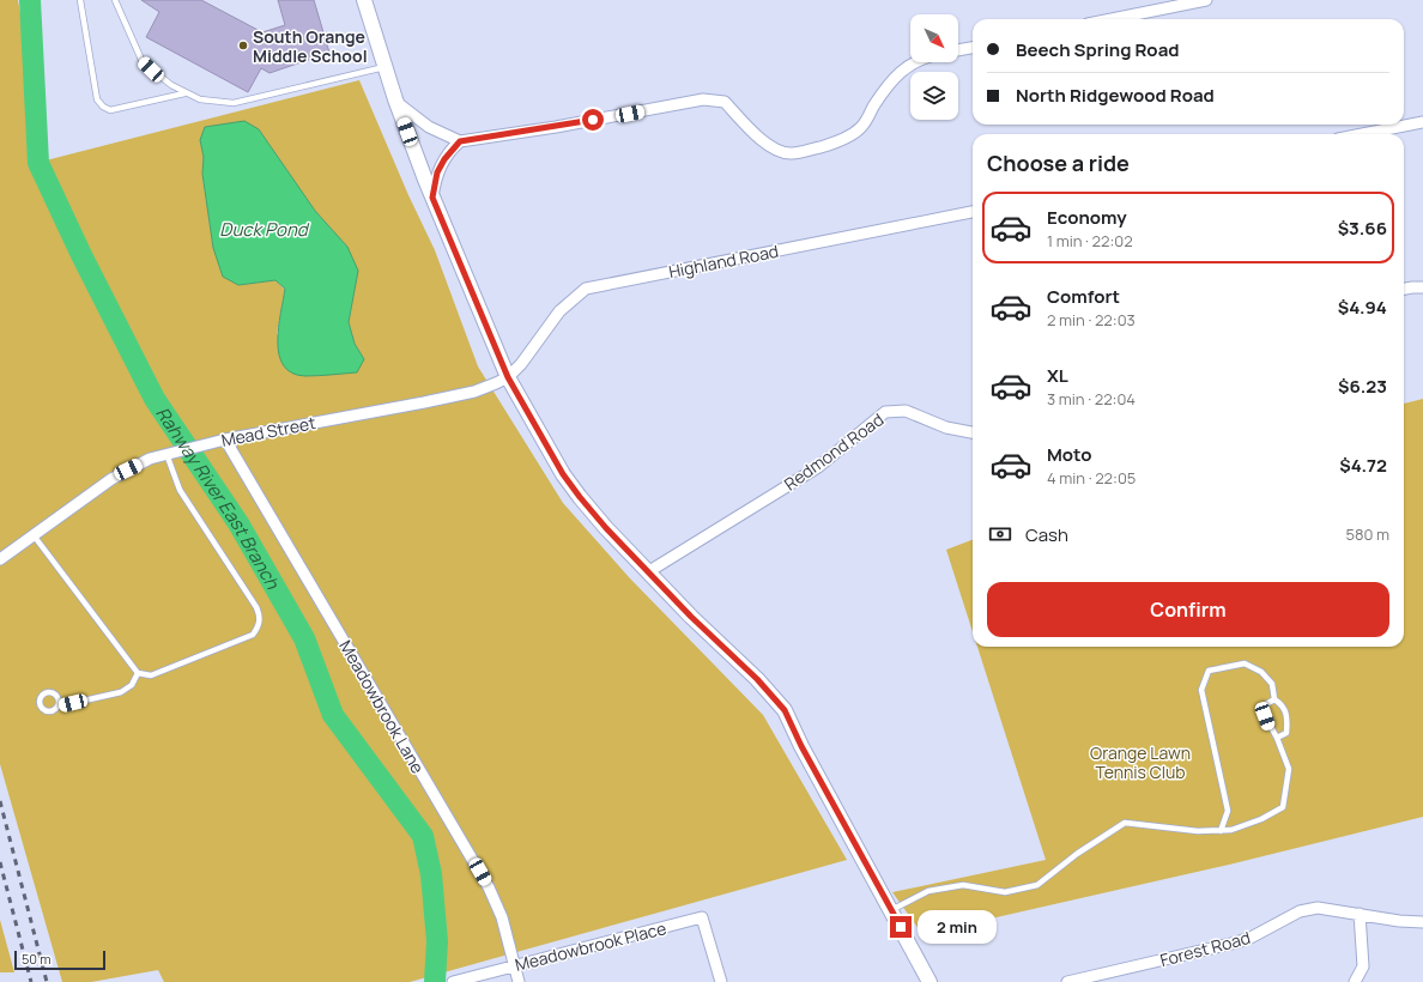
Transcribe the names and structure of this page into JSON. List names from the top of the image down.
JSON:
{
  "streets": {
    "street": [
      "Highland Road",
      "Mead Street",
      "Redmond Road",
      "Meadowbrook Lane",
      "Meadowbrook Place",
      "Forest Road"
    ]
  },
  "crossings": [
    ["Highland Road", "Mead Street"],
    ["Mead Street", "Meadowbrook Lane"],
    ["Meadowbrook Lane", "Meadowbrook Place"]
  ],
  "water": ["Duck Pond", "Rahway River East Branch"],
  "parks": ["Orange Lawn Tennis Club"],
  "places": ["South Orange Middle School"],
  "scale_bar": "50 m",
  "north": "bottom right",
  "page": {
    "banner": ["Beech Spring Road", "North Ridgewood Road"],
    "heading": "Choose a ride",
    "list": [
      {
        "name": "Economy",
        "note": "1 min · 22:02",
        "value": "$3.66"
      },
      {
        "name": "Comfort",
        "note": "2 min · 22:03",
        "value": "$4.94"
      },
      {
        "name": "XL",
        "note": "3 min · 22:04",
        "value": "$6.23"
      },
      {
        "name": "Moto",
        "note": "4 min · 22:05",
        "value": "$4.72"
      }
    ],
    "pay": ["Cash", "580 m"],
    "buttons": "Confirm",
    "bubble": "2 min",
    "scale": "50 m"
  }
}
